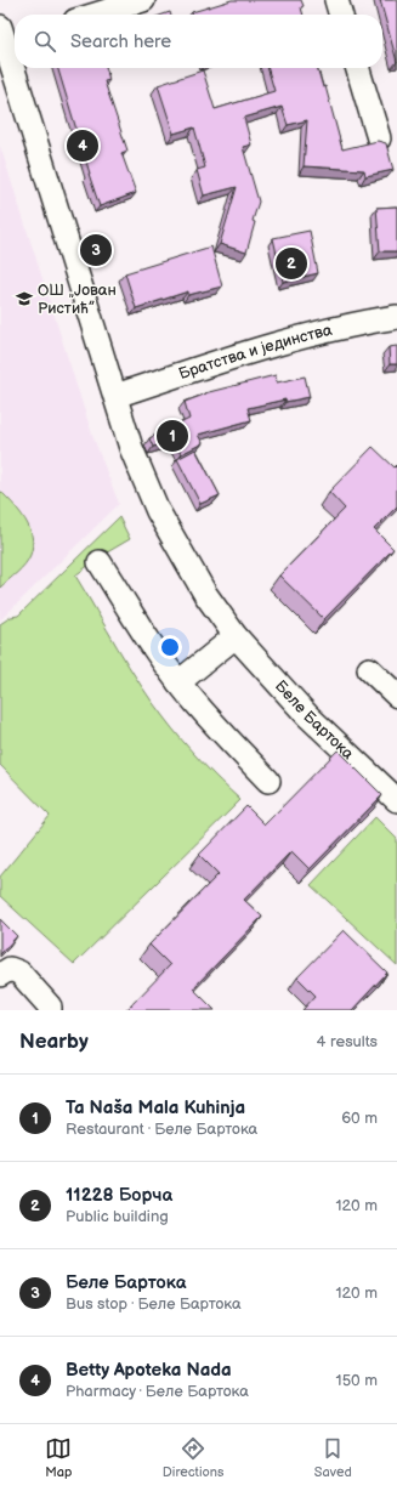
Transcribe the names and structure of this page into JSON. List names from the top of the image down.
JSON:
{
  "streets": {
    "street": ["Братства и јединства", "Беле Бартока"]
  },
  "crossings": [
    ["Братства и јединства", "Беле Бартока"]
  ],
  "places": {
    "school or university": ["ОШ „Јован Ристић”"]
  },
  "page": {
    "search": "Search here",
    "pins": [
      "4",
      "3",
      "2",
      "1"
    ],
    "heading": ["Nearby", "4 results"],
    "list": [
      {
        "mark": "1",
        "name": "Ta Naša Mala Kuhinja",
        "note": "Restaurant · Беле Бартока",
        "value": "60 m"
      },
      {
        "mark": "2",
        "name": "11228 Борча",
        "note": "Public building",
        "value": "120 m"
      },
      {
        "mark": "3",
        "name": "Беле Бартока",
        "note": "Bus stop · Беле Бартока",
        "value": "120 m"
      },
      {
        "mark": "4",
        "name": "Betty Apoteka Nada",
        "note": "Pharmacy · Беле Бартока",
        "value": "150 m"
      }
    ],
    "nav": ["Map", "Directions", "Saved"]
  }
}
